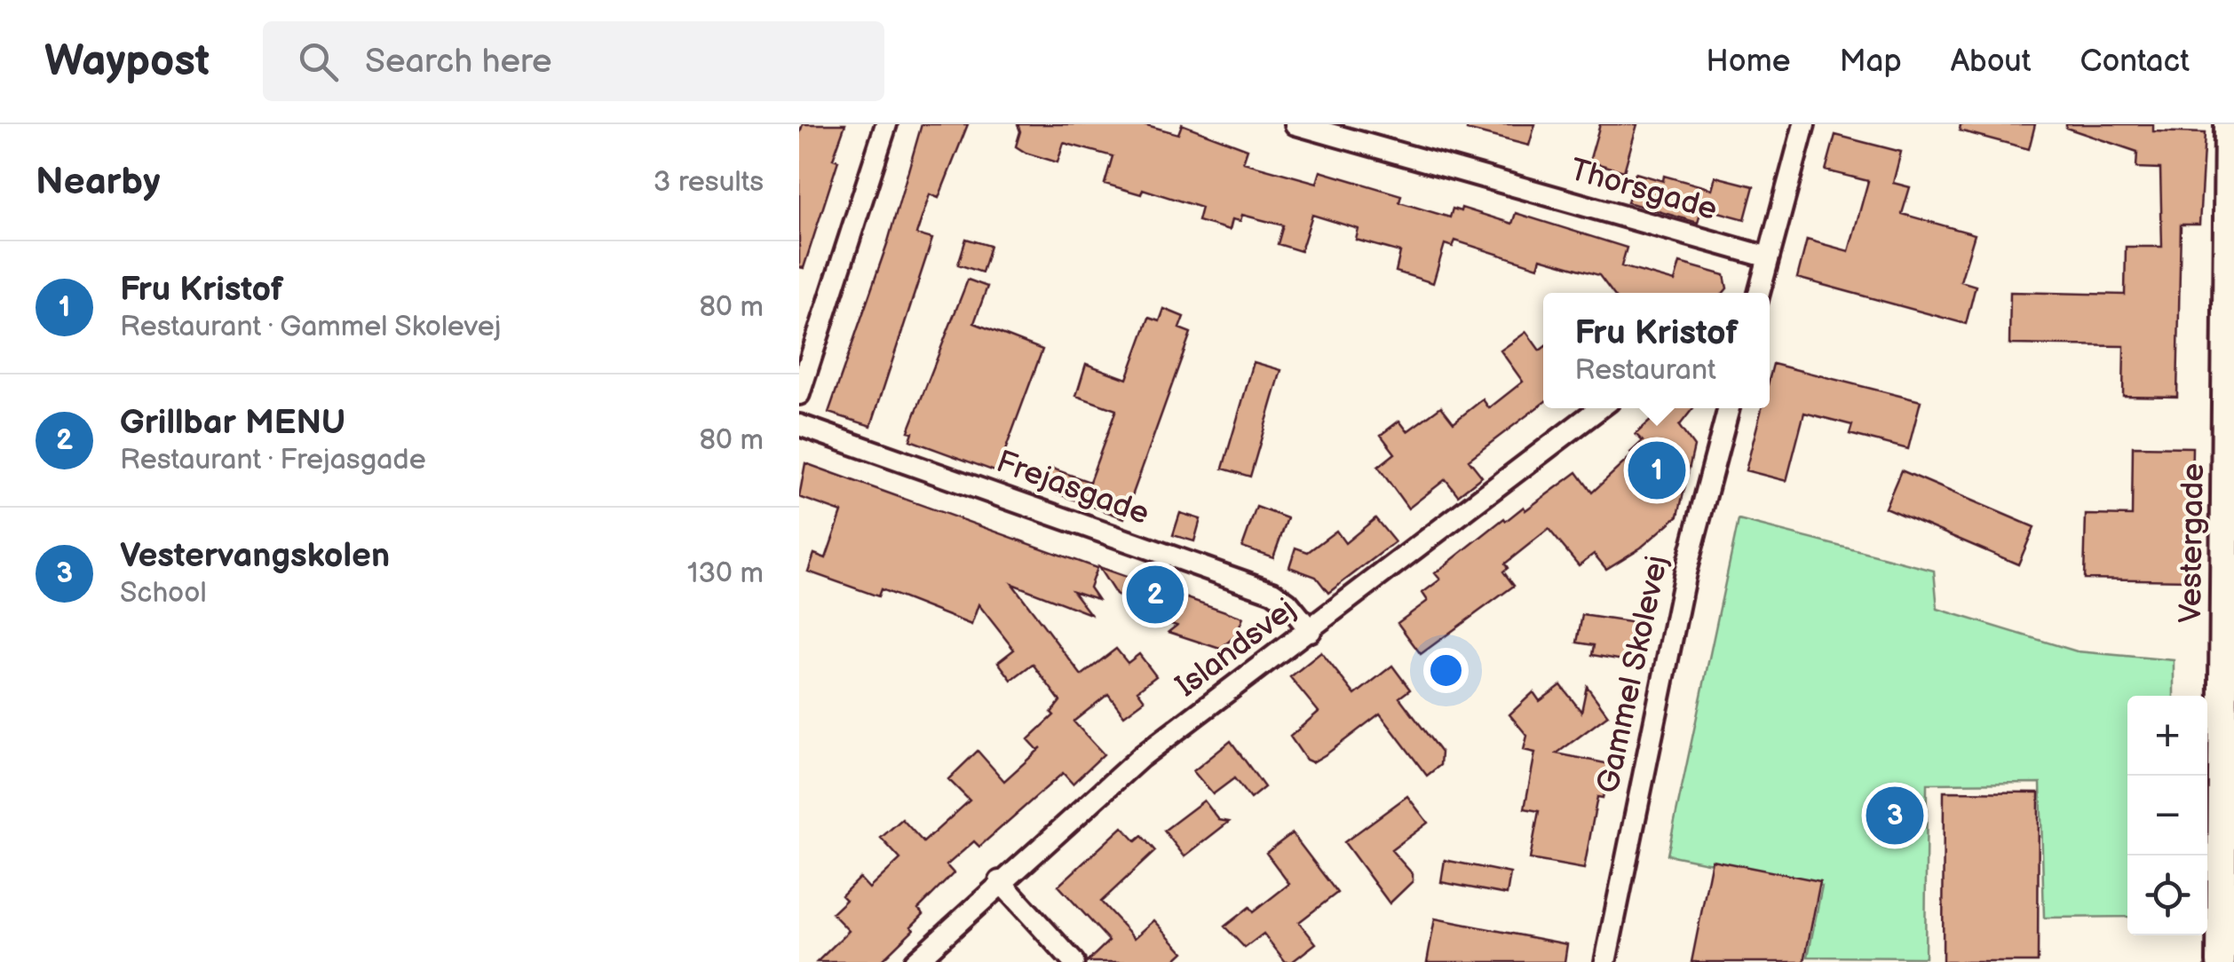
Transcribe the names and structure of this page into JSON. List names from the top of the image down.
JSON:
{
  "streets": {
    "street": [
      "Thorsgade",
      "Frejasgade",
      "Vestergade",
      "Islandsvej",
      "Gammel Skolevej"
    ]
  },
  "crossings": [
    ["Frejasgade", "Islandsvej"]
  ],
  "page": {
    "header": "Waypost",
    "search": "Search here",
    "nav": [
      "Home",
      "Map",
      "About",
      "Contact"
    ],
    "heading": ["Nearby", "3 results"],
    "list": [
      {
        "mark": "1",
        "name": "Fru Kristof",
        "note": "Restaurant · Gammel Skolevej",
        "value": "80 m"
      },
      {
        "mark": "2",
        "name": "Grillbar MENU",
        "note": "Restaurant · Frejasgade",
        "value": "80 m"
      },
      {
        "mark": "3",
        "name": "Vestervangskolen",
        "note": "School",
        "value": "130 m"
      }
    ],
    "popup": ["Fru Kristof", "Restaurant"],
    "pins": ["1", "2", "3"],
    "map_buttons": ["+", "−"]
  }
}
